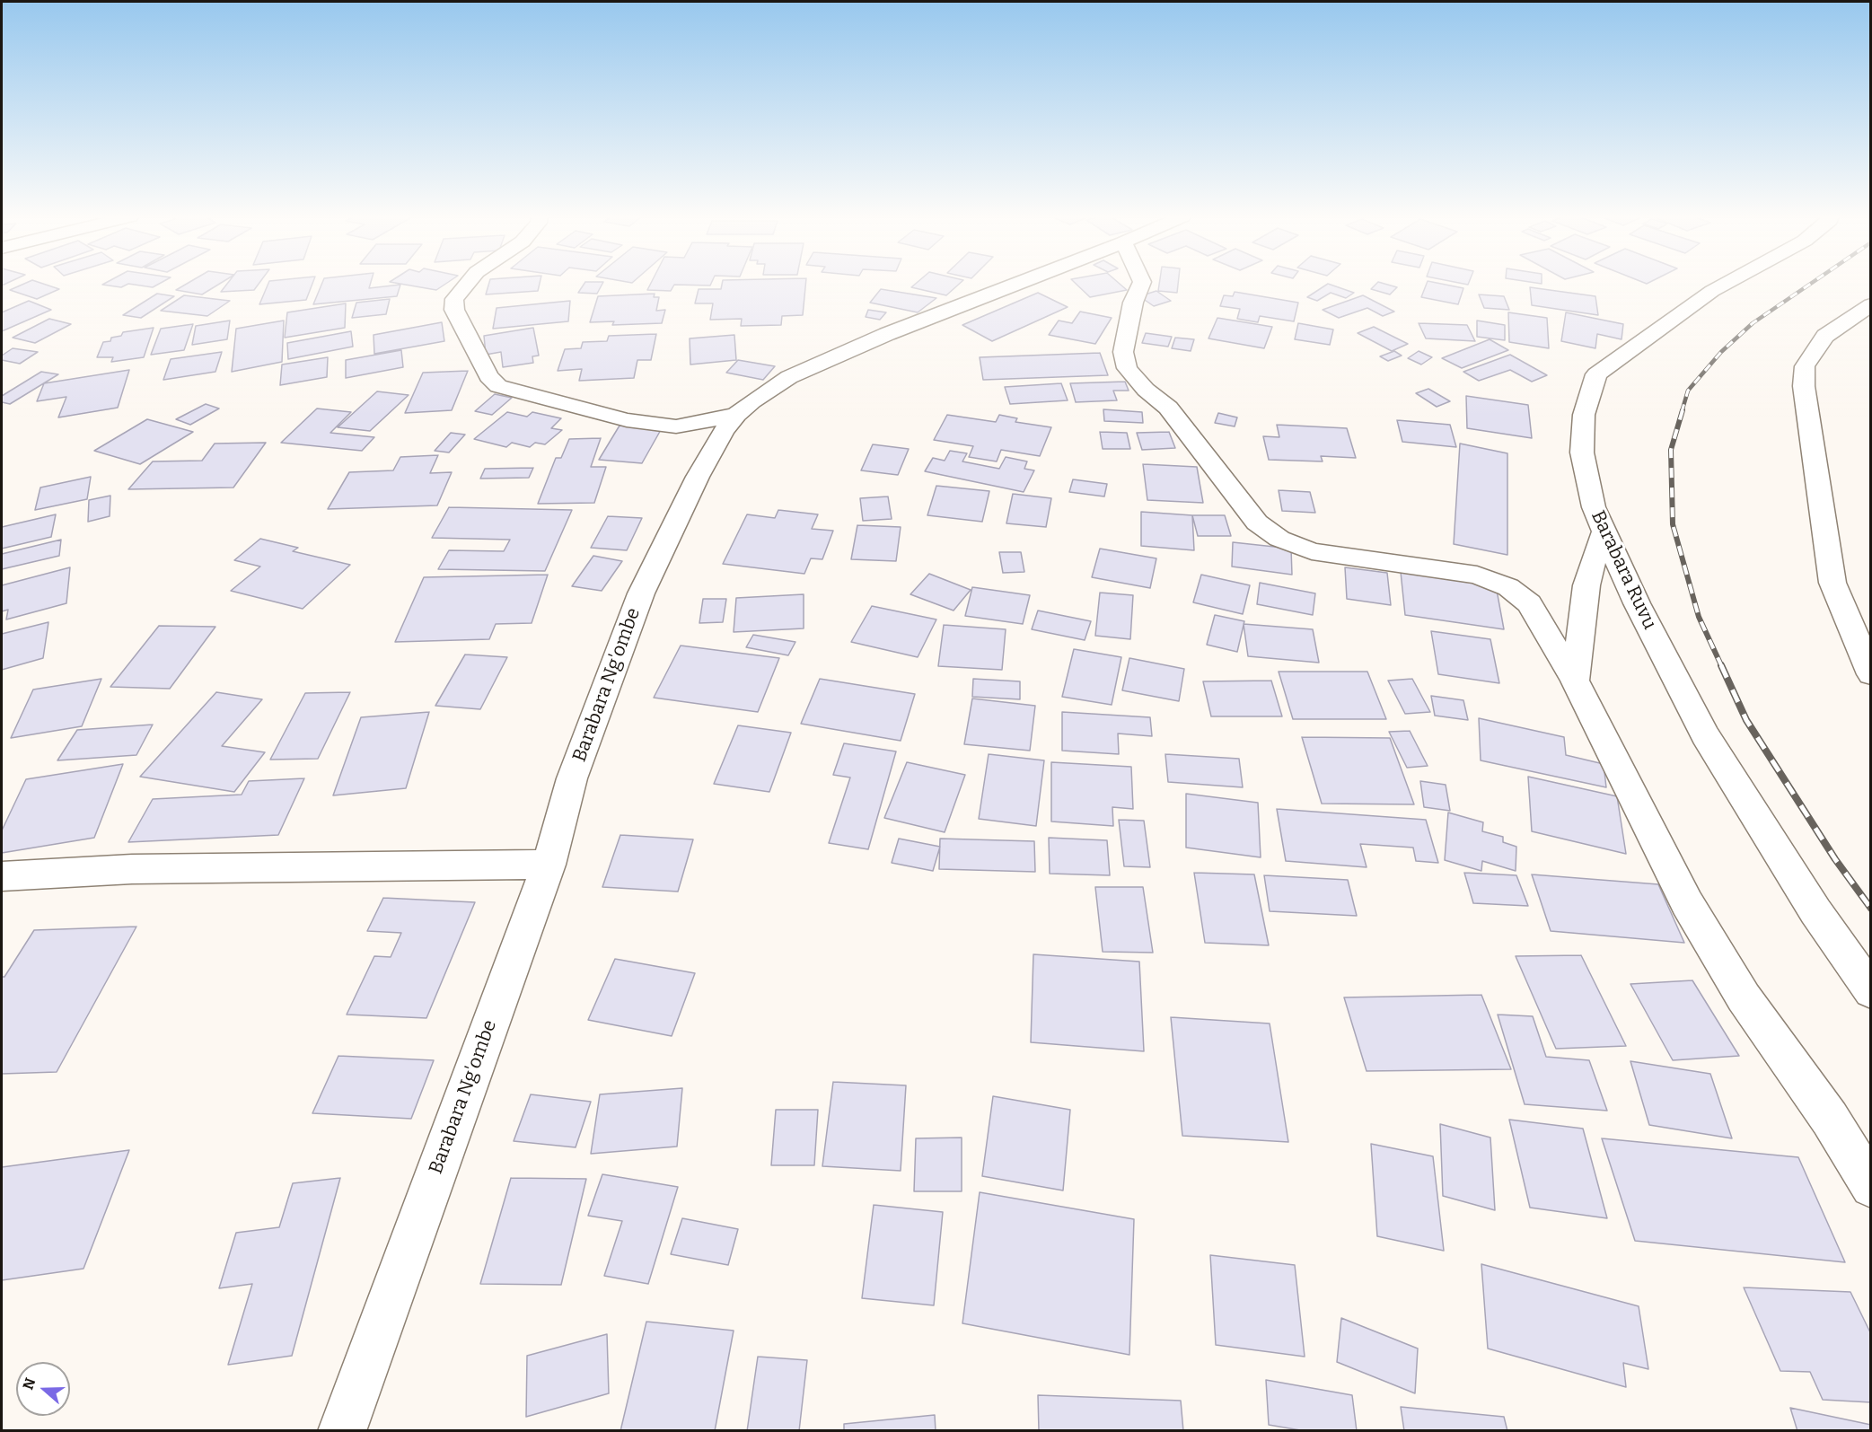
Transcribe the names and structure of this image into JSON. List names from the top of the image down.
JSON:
{
  "streets": {
    "street": ["Barabara Ruvu", "Barabara Ng'ombe"]
  },
  "north": "left"
}
